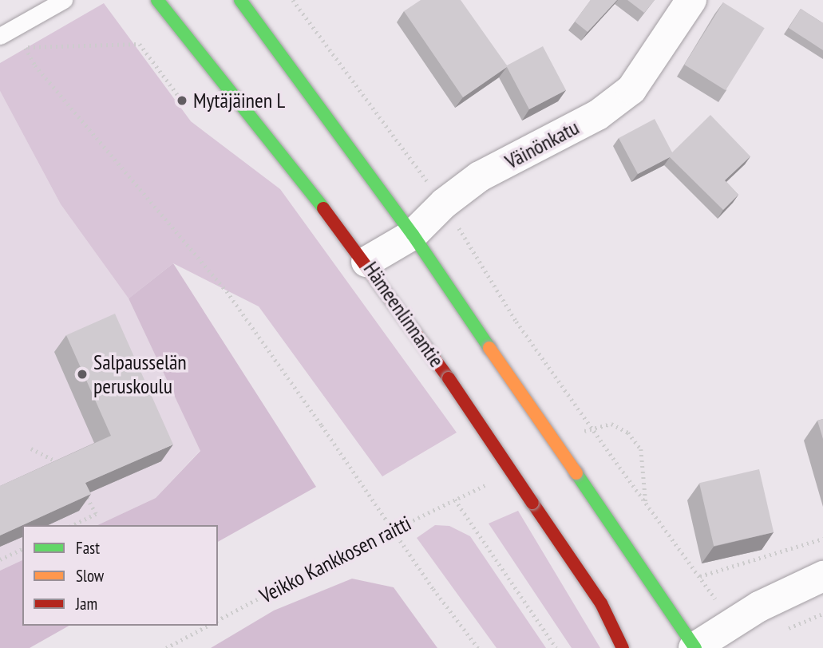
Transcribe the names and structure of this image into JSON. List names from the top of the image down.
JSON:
{
  "streets": {
    "main road": ["Hämeenlinnantie"],
    "street": ["Väinönkatu"],
    "path": ["Veikko Kankkosen raitti"]
  },
  "crossings": [
    ["Väinönkatu", "Hämeenlinnantie"]
  ],
  "places": ["Mytäjäinen L", "Salpausselän peruskoulu"],
  "legend": ["Fast", "Slow", "Jam"]
}
